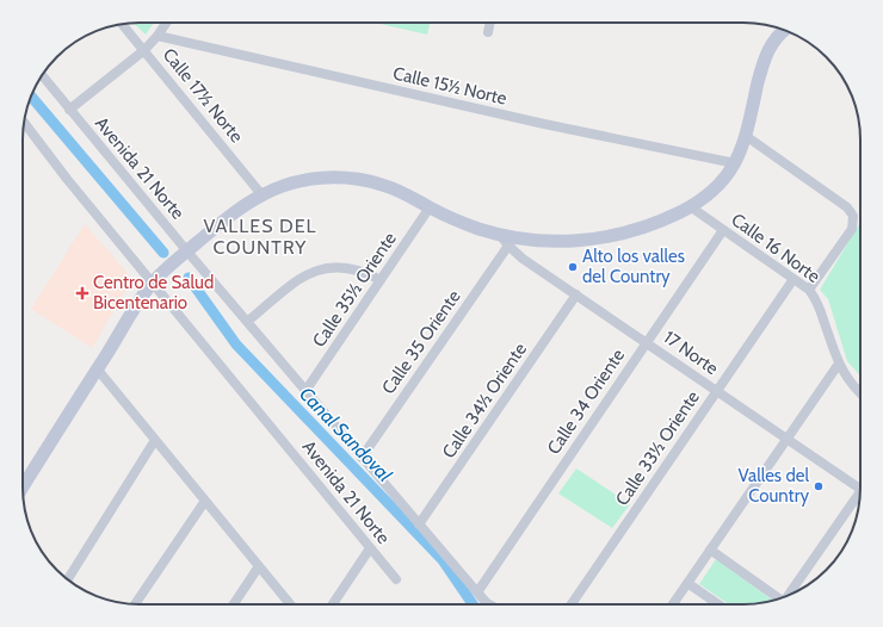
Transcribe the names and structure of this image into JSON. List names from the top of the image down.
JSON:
{
  "streets": {
    "street": [
      "Calle 15½ Norte",
      "Calle 17½ Norte",
      "Avenida 21 Norte",
      "Calle 16 Norte",
      "Calle 35½ Oriente",
      "Calle 35 Oriente",
      "17 Norte",
      "Calle 34½ Oriente",
      "Calle 34 Oriente",
      "Calle 33½ Oriente"
    ]
  },
  "crossings": [
    ["Avenida 21 Norte", "Calle 35½ Oriente"],
    ["Avenida 21 Norte", "Calle 35 Oriente"],
    ["Avenida 21 Norte", "Calle 34½ Oriente"],
    ["Avenida 21 Norte", "Calle 34 Oriente"],
    ["Calle 16 Norte", "Calle 34 Oriente"],
    ["Calle 16 Norte", "Calle 33½ Oriente"],
    ["Calle 35 Oriente", "17 Norte"],
    ["17 Norte", "Calle 34½ Oriente"],
    ["17 Norte", "Calle 34 Oriente"],
    ["17 Norte", "Calle 33½ Oriente"]
  ],
  "districts": ["VALLES DEL COUNTRY"],
  "water": ["Canal Sandoval"],
  "places": {
    "other": ["Alto los valles del Country", "Valles del Country"],
    "health": ["Centro de Salud Bicentenario"]
  }
}
